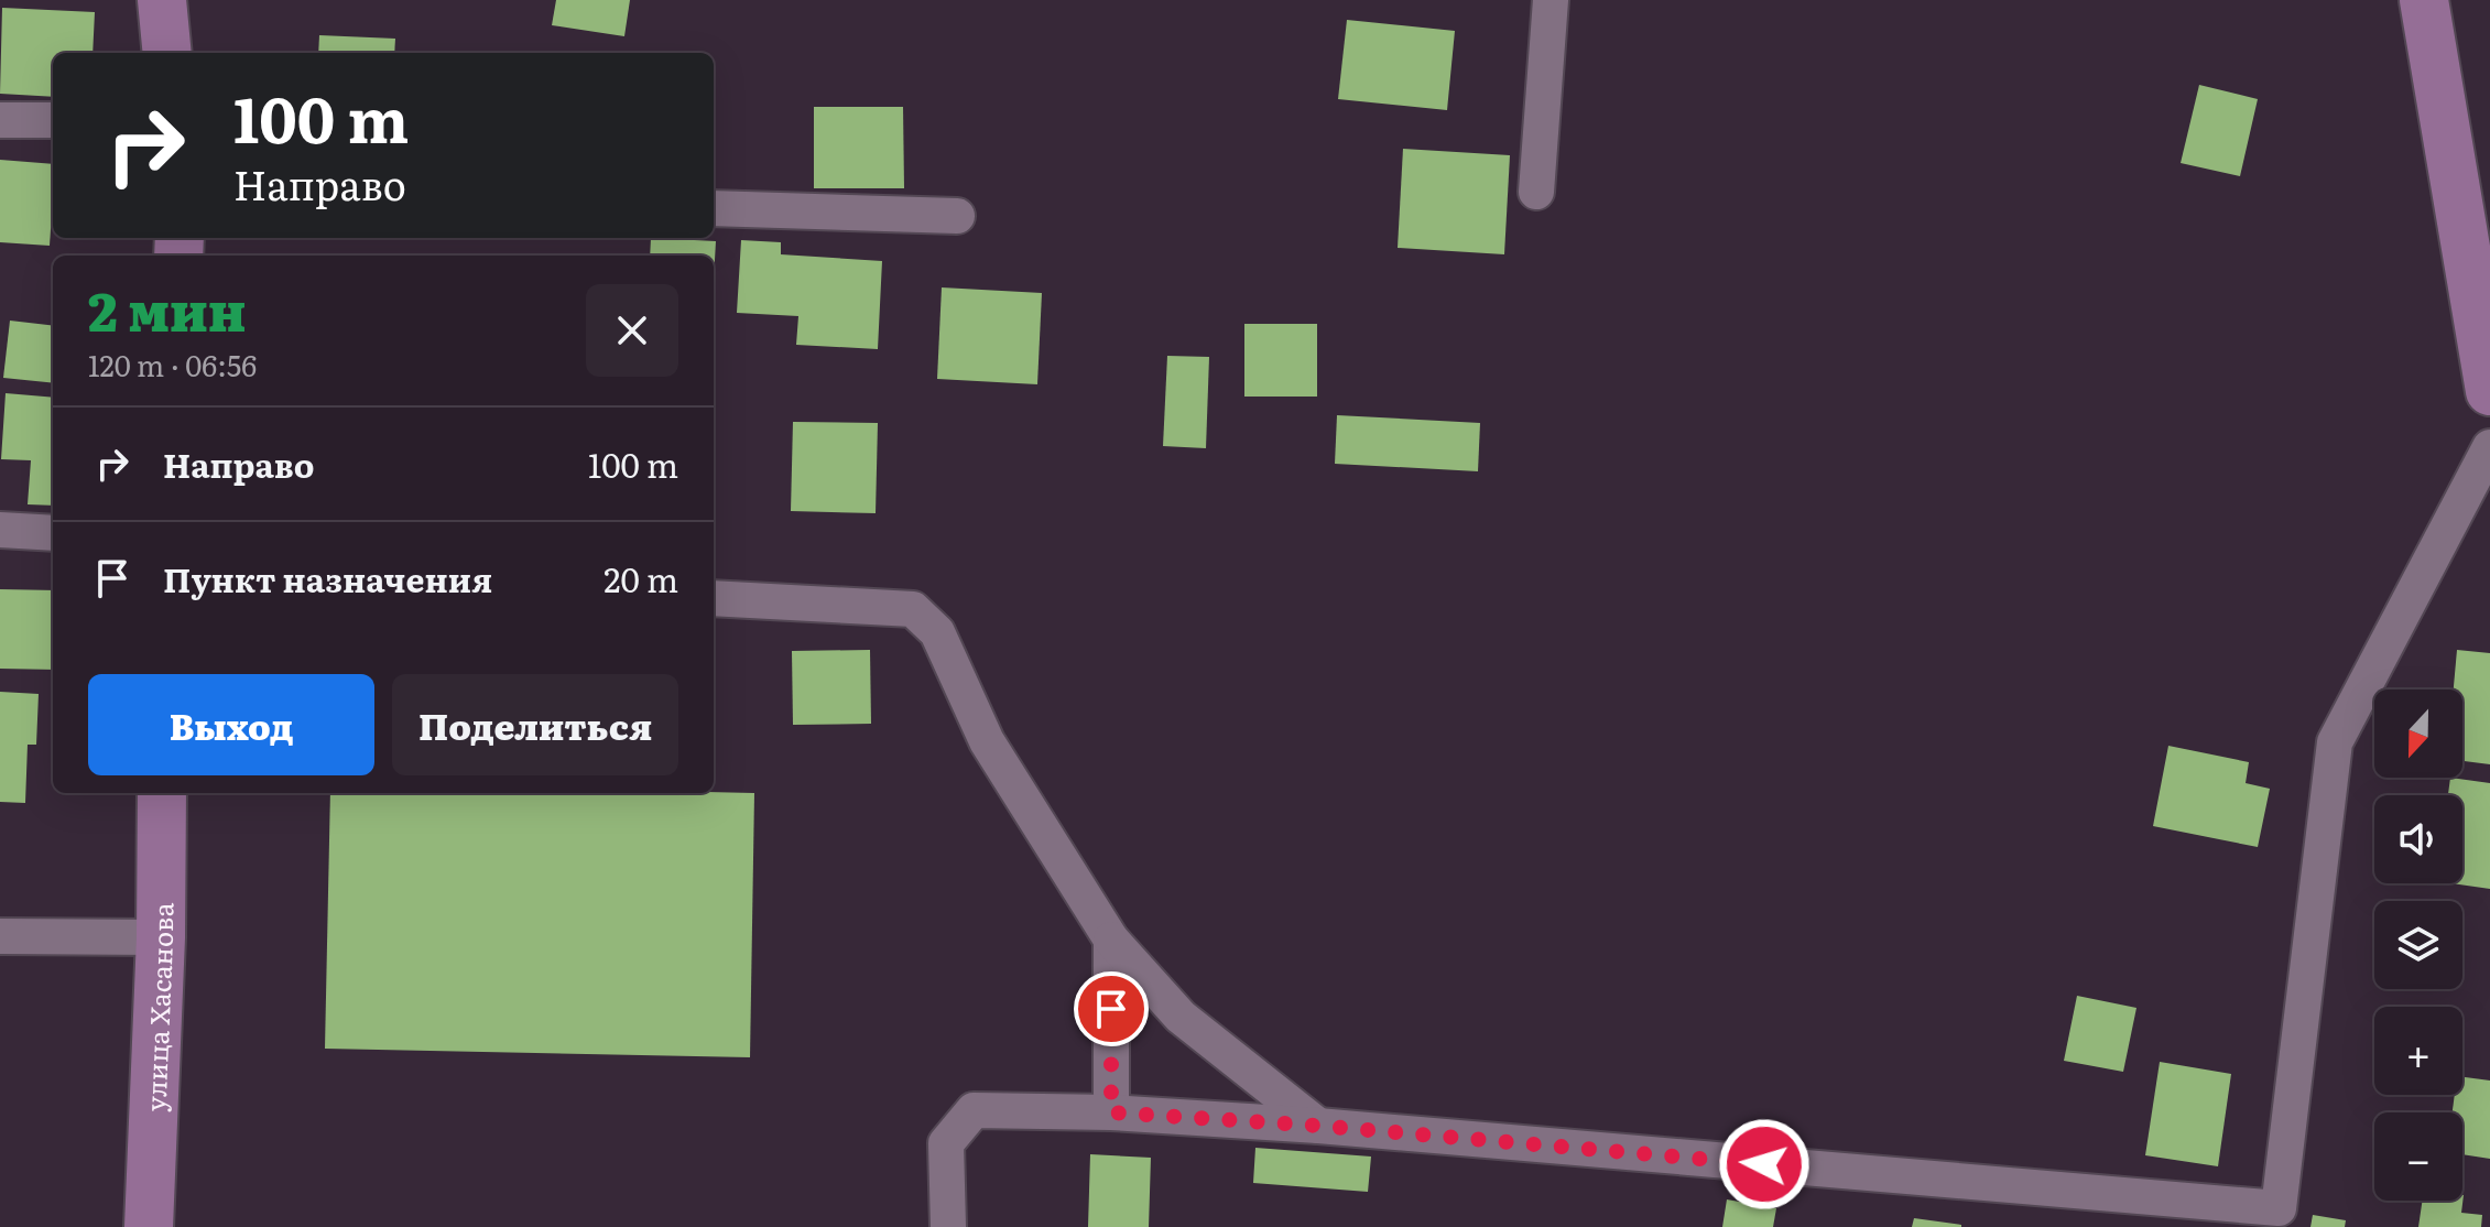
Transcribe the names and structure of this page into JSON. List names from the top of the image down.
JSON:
{
  "streets": {
    "street": ["улица Хасанова"]
  },
  "north": "bottom",
  "page": {
    "turn": ["100 m", "Направо"],
    "heading": ["2 мин", "120 m · 06:56"],
    "list": [
      {
        "name": "Направо",
        "value": "100 m"
      },
      {
        "name": "Пункт назначения",
        "value": "20 m"
      }
    ],
    "buttons": ["Выход", "Поделиться"],
    "map_buttons": ["+", "−"]
  }
}
